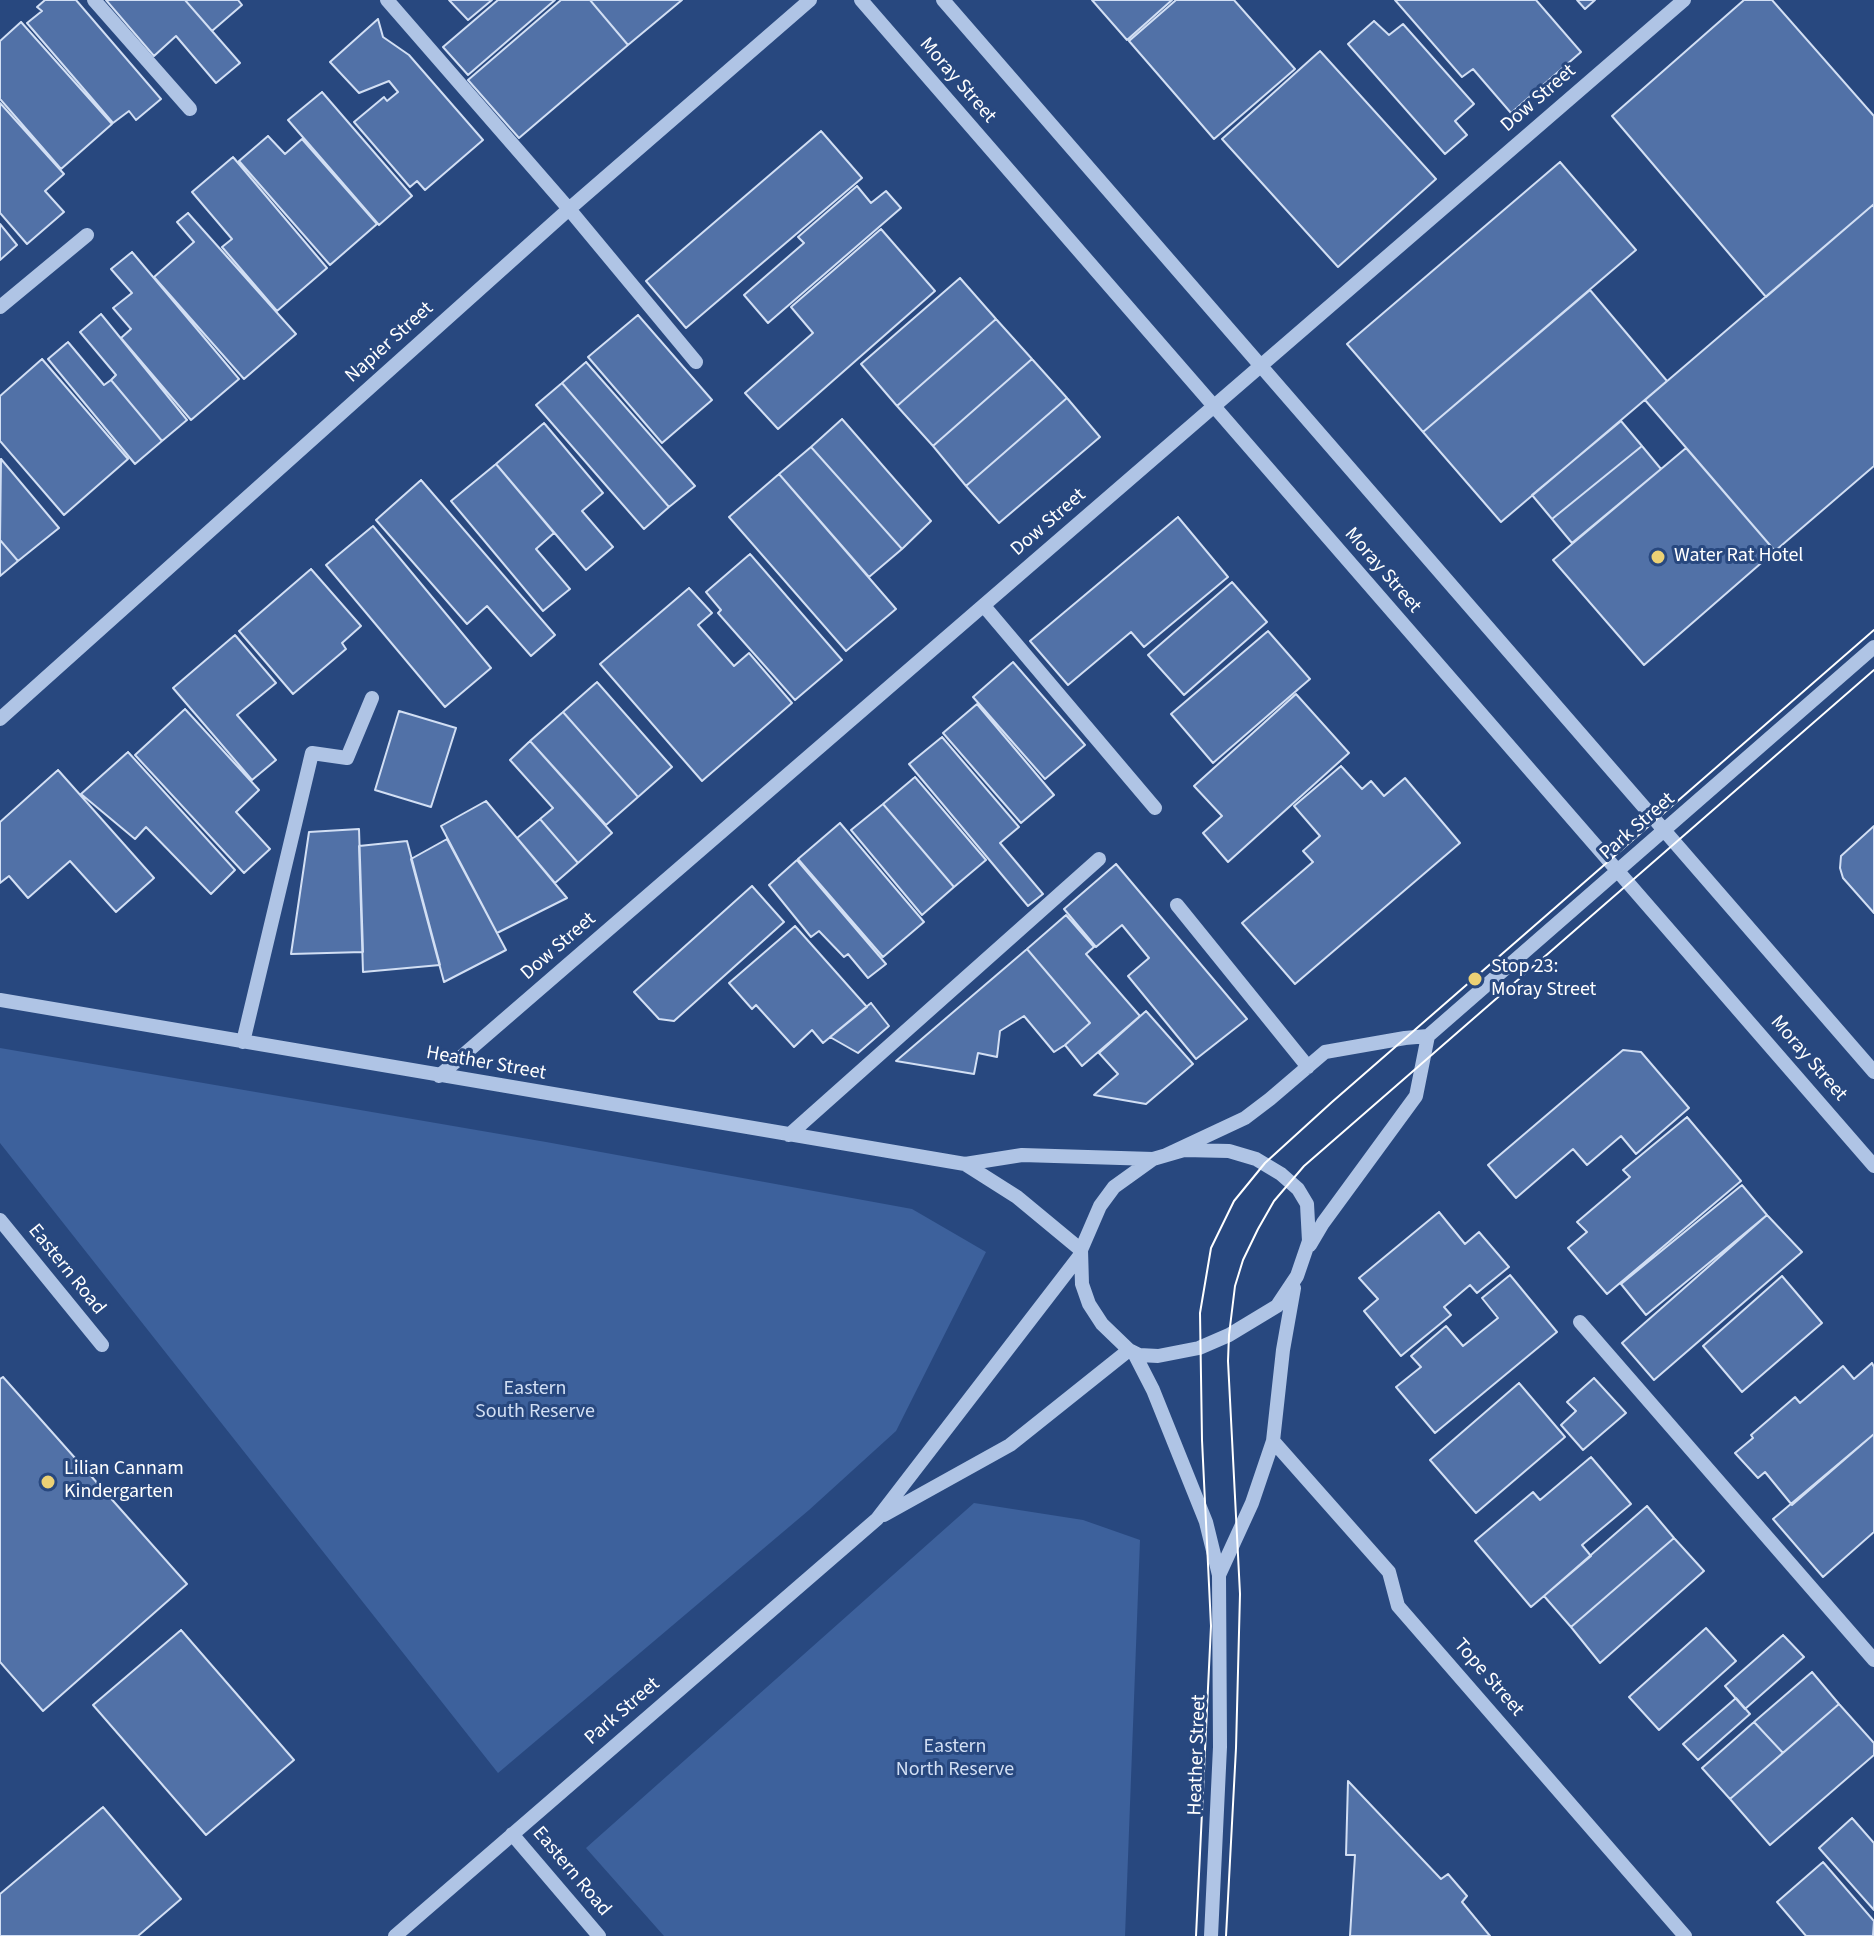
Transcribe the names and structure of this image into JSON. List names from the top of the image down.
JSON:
{
  "streets": {
    "street": [
      "Moray Street",
      "Dow Street",
      "Napier Street",
      "Park Street",
      "Heather Street",
      "Eastern Road",
      "Tope Street"
    ]
  },
  "crossings": [
    ["Moray Street", "Dow Street"],
    ["Moray Street", "Park Street"],
    ["Dow Street", "Heather Street"],
    ["Park Street", "Heather Street"],
    ["Park Street", "Eastern Road"],
    ["Heather Street", "Tope Street"]
  ],
  "parks": ["Eastern South Reserve", "Eastern North Reserve"],
  "places": ["Water Rat Hotel", "Stop 23: Moray Street", "Lilian Cannam Kindergarten"]
}
